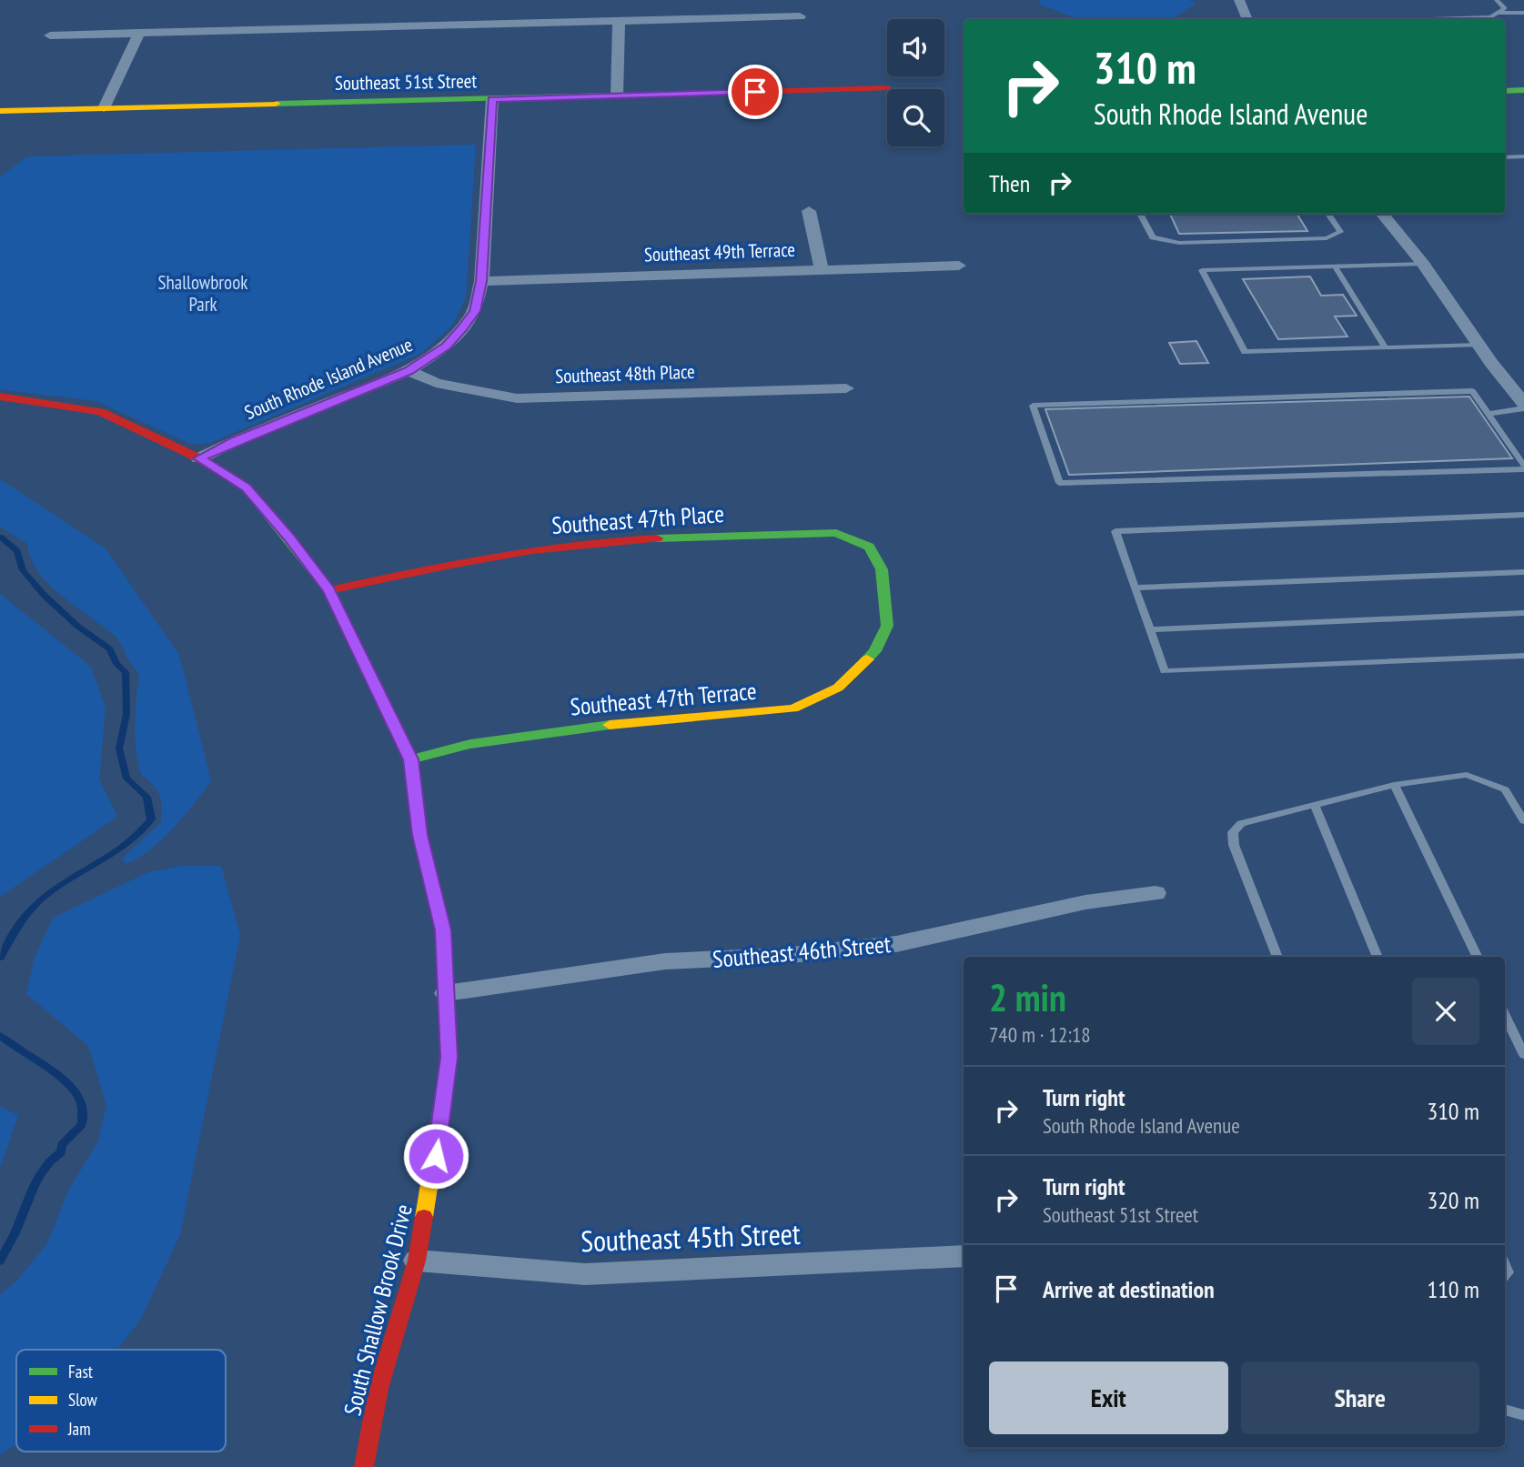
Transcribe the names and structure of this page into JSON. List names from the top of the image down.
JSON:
{
  "streets": {
    "street": [
      "Southeast 51st Street",
      "Southeast 49th Terrace",
      "Southeast 48th Place",
      "South Rhode Island Avenue",
      "Southeast 47th Place",
      "Southeast 47th Terrace",
      "Southeast 46th Street",
      "Southeast 45th Street",
      "South Shallow Brook Drive"
    ]
  },
  "crossings": [
    ["Southeast 51st Street", "South Rhode Island Avenue"],
    ["Southeast 49th Terrace", "South Rhode Island Avenue"],
    ["Southeast 48th Place", "South Rhode Island Avenue"],
    ["South Rhode Island Avenue", "South Shallow Brook Drive"],
    ["Southeast 47th Place", "Southeast 47th Terrace"],
    ["Southeast 47th Place", "South Shallow Brook Drive"],
    ["Southeast 47th Terrace", "South Shallow Brook Drive"],
    ["Southeast 46th Street", "South Shallow Brook Drive"],
    ["Southeast 45th Street", "South Shallow Brook Drive"]
  ],
  "parks": ["Shallowbrook Park"],
  "legend": ["Fast", "Slow", "Jam"],
  "page": {
    "turn": ["310 m", "South Rhode Island Avenue"],
    "then": "Then",
    "heading": ["2 min", "740 m · 12:18"],
    "list": [
      {
        "name": "Turn right",
        "note": "South Rhode Island Avenue",
        "value": "310 m"
      },
      {
        "name": "Turn right",
        "note": "Southeast 51st Street",
        "value": "320 m"
      },
      {
        "name": "Arrive at destination",
        "value": "110 m"
      }
    ],
    "buttons": ["Exit", "Share"]
  }
}
